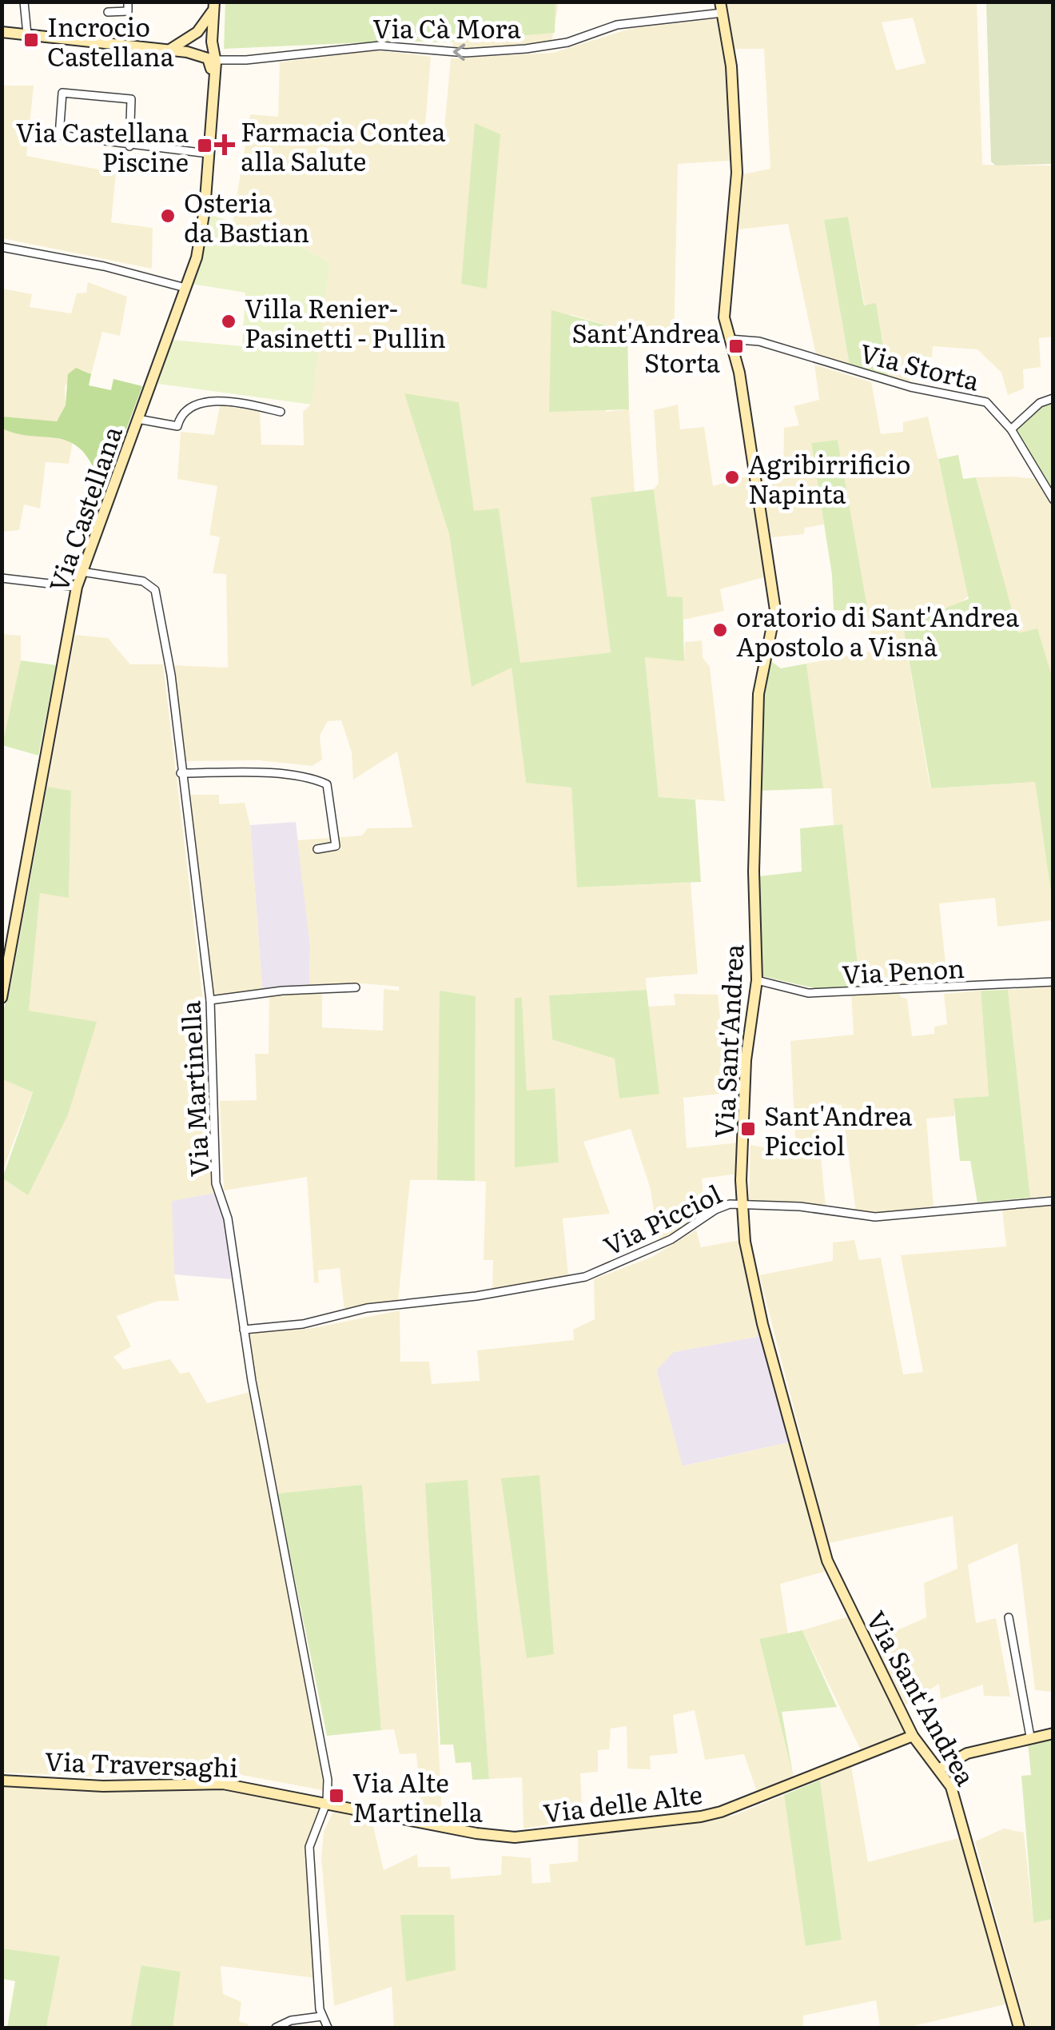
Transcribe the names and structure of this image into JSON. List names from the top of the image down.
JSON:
{
  "streets": {
    "street": [
      "Via Cà Mora",
      "Via Storta",
      "Via Castellana",
      "Via Penon",
      "Via Sant'Andrea",
      "Via Martinella",
      "Via Picciol",
      "Via Traversaghi",
      "Via delle Alte"
    ]
  },
  "crossings": [
    ["Via Cà Mora", "Via Castellana"],
    ["Via Cà Mora", "Via Sant'Andrea"],
    ["Via Storta", "Via Sant'Andrea"],
    ["Via Castellana", "Via Martinella"],
    ["Via Penon", "Via Sant'Andrea"],
    ["Via Sant'Andrea", "Via Picciol"],
    ["Via Sant'Andrea", "Via delle Alte"],
    ["Via Martinella", "Via Picciol"],
    ["Via Martinella", "Via Traversaghi"],
    ["Via Martinella", "Via delle Alte"],
    ["Via Traversaghi", "Via delle Alte"]
  ],
  "one_way": ["Via Cà Mora"],
  "places": {
    "transit": [
      "Incrocio Castellana",
      "Via Castellana Piscine",
      "Sant'Andrea Storta",
      "Sant'Andrea Picciol",
      "Via Alte Martinella"
    ],
    "health": ["Farmacia Contea alla Salute"],
    "other": [
      "Osteria da Bastian",
      "Villa Renier- Pasinetti - Pullin",
      "Agribirrificio Napinta",
      "oratorio di Sant'Andrea Apostolo a Visnà"
    ]
  }
}
